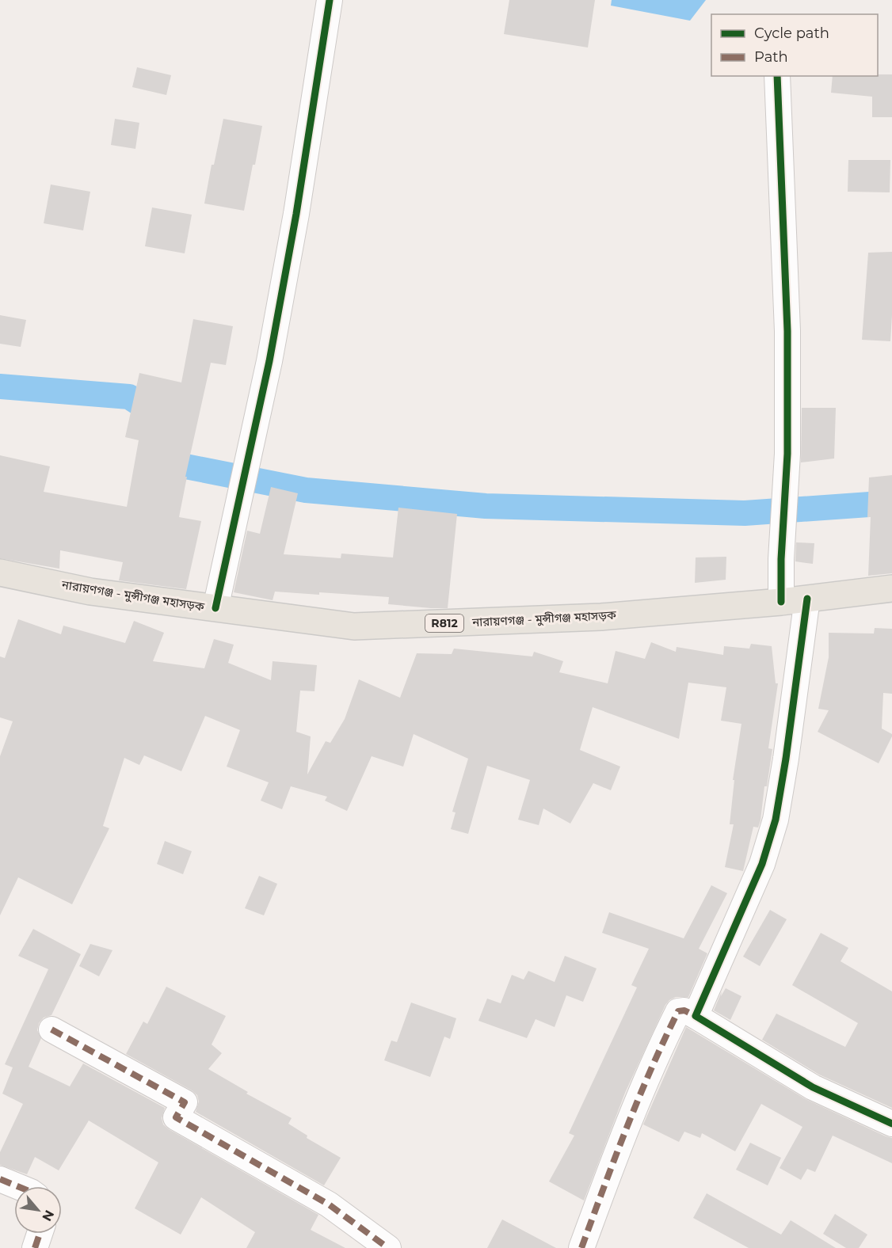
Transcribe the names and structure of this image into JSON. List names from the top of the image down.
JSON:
{
  "streets": {
    "main road": ["নারায়ণগঞ্জ - মুন্সীগঞ্জ মহাসড়ক", "R812"]
  },
  "legend": ["Cycle path", "Path"],
  "north": "bottom right"
}
